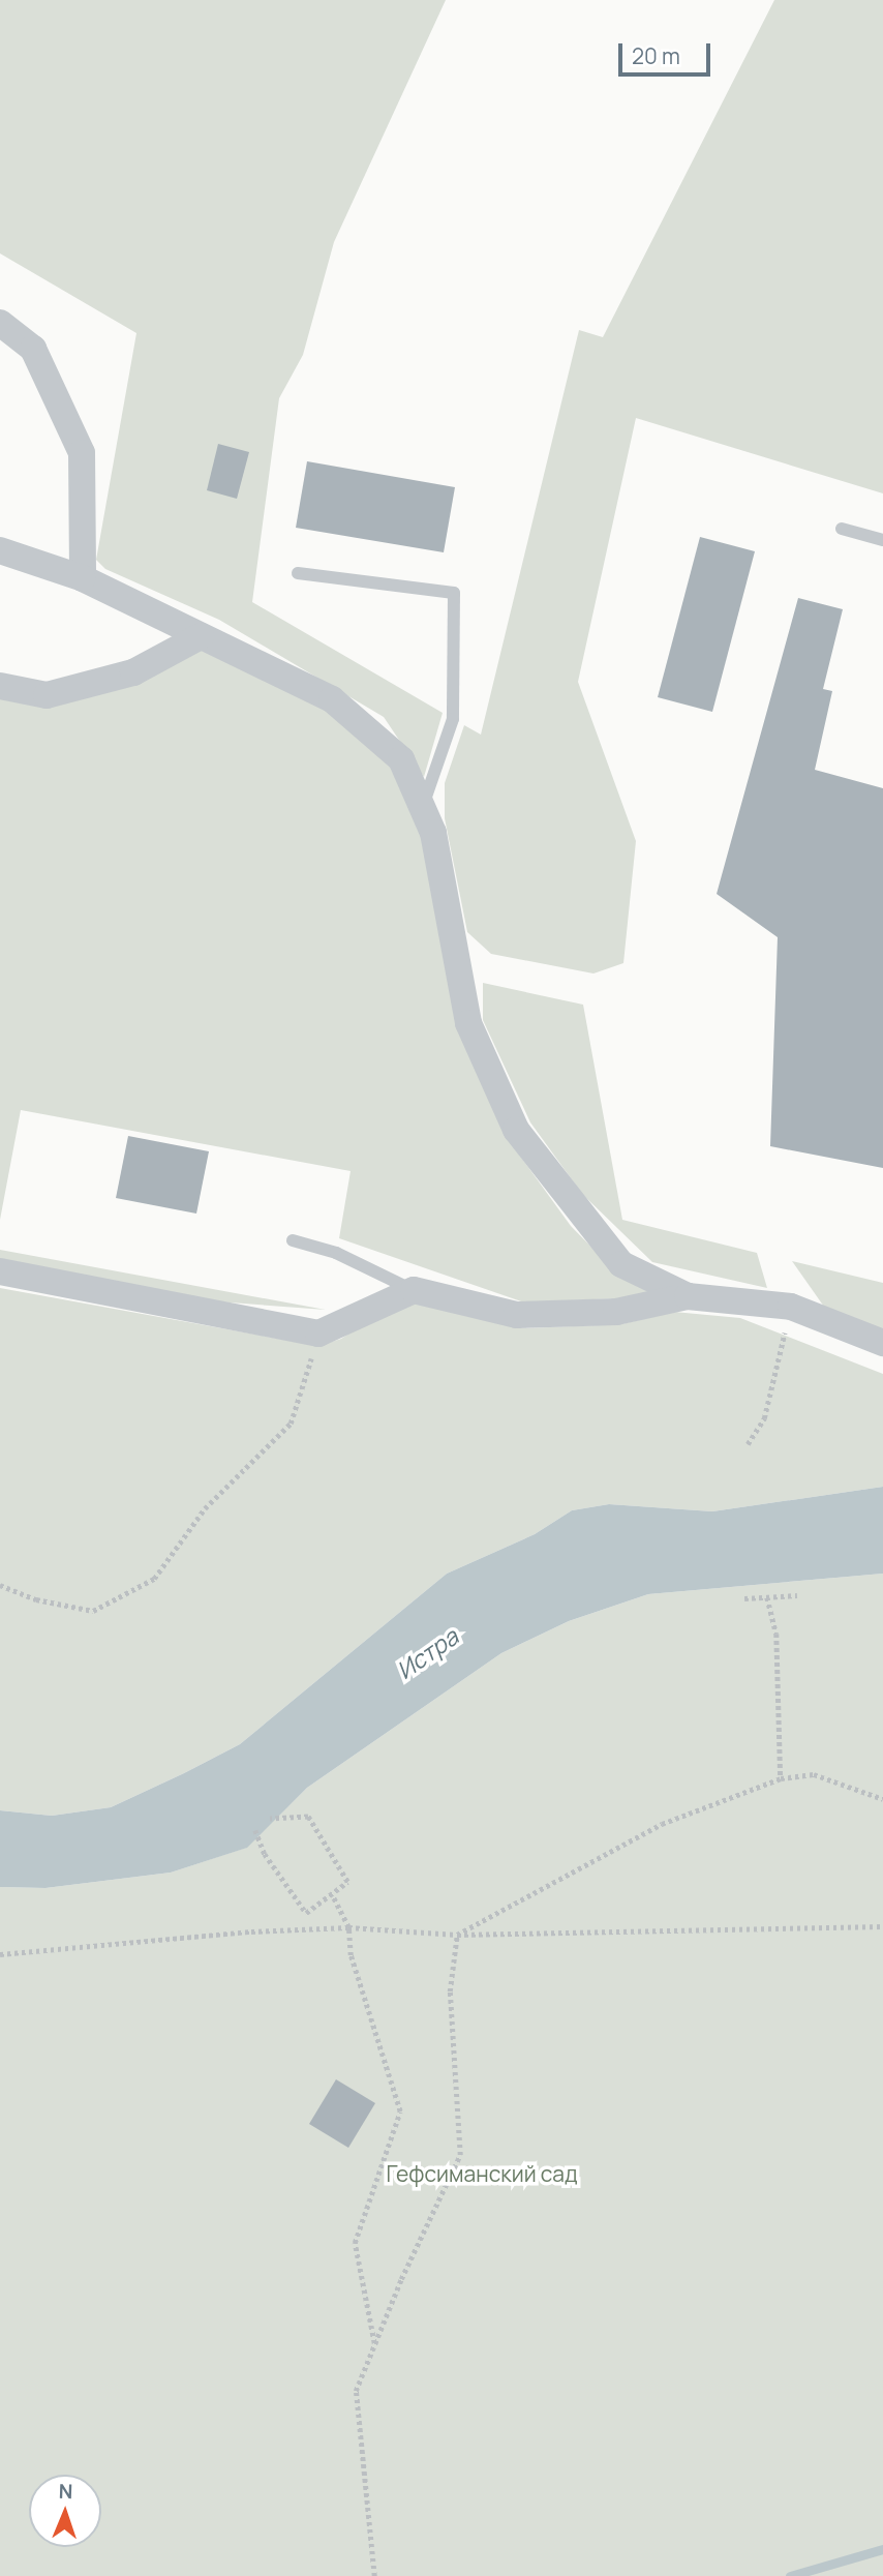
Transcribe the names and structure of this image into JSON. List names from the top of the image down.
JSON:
{
  "water": ["Истра"],
  "parks": ["Гефсиманский сад"],
  "scale_bar": "20 m",
  "north": "top"
}
